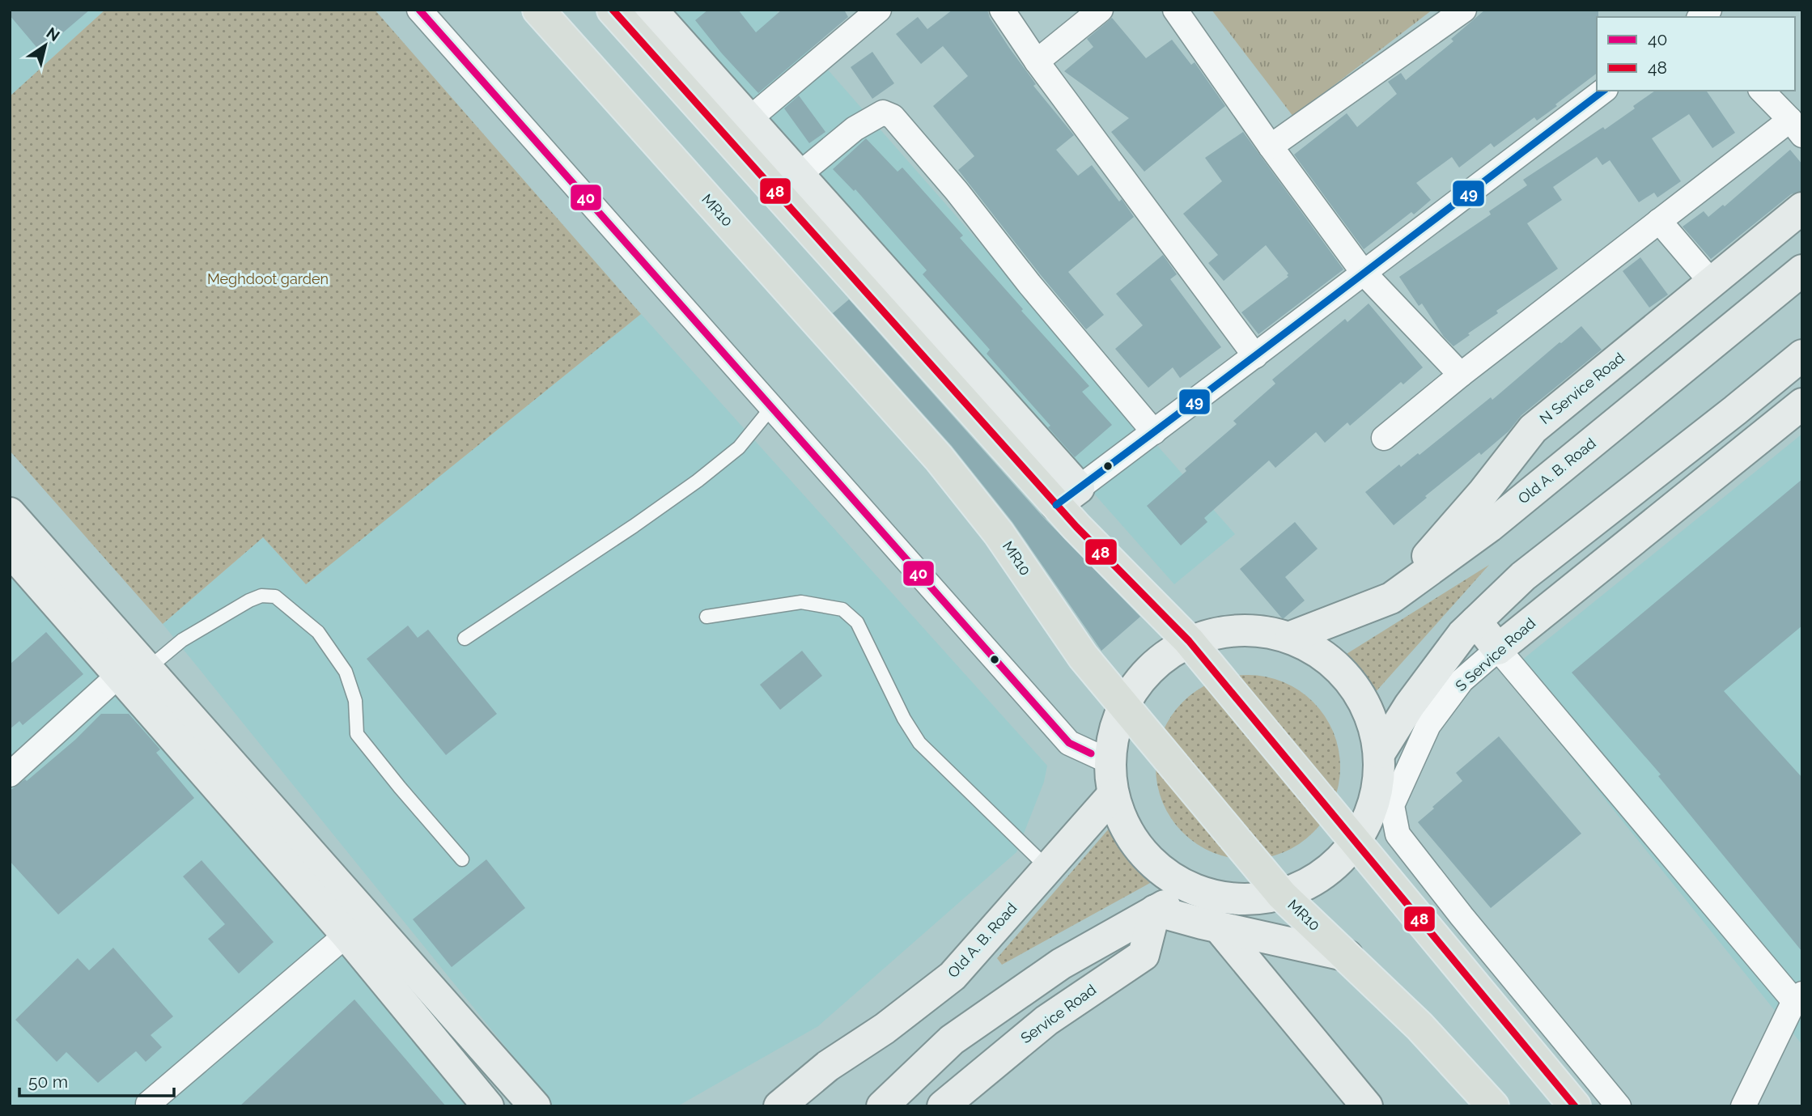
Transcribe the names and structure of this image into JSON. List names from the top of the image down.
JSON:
{
  "streets": {
    "main road": ["MR10"],
    "street": [
      "N Service Road",
      "Old A. B. Road",
      "S Service Road",
      "Service Road"
    ]
  },
  "crossings": [
    ["N Service Road", "Old A. B. Road"]
  ],
  "parks": ["Meghdoot garden"],
  "lines": ["transit line 40", "transit line 48", "transit line 49"],
  "legend": ["40", "48"],
  "scale_bar": "50 m",
  "north": "top right"
}
